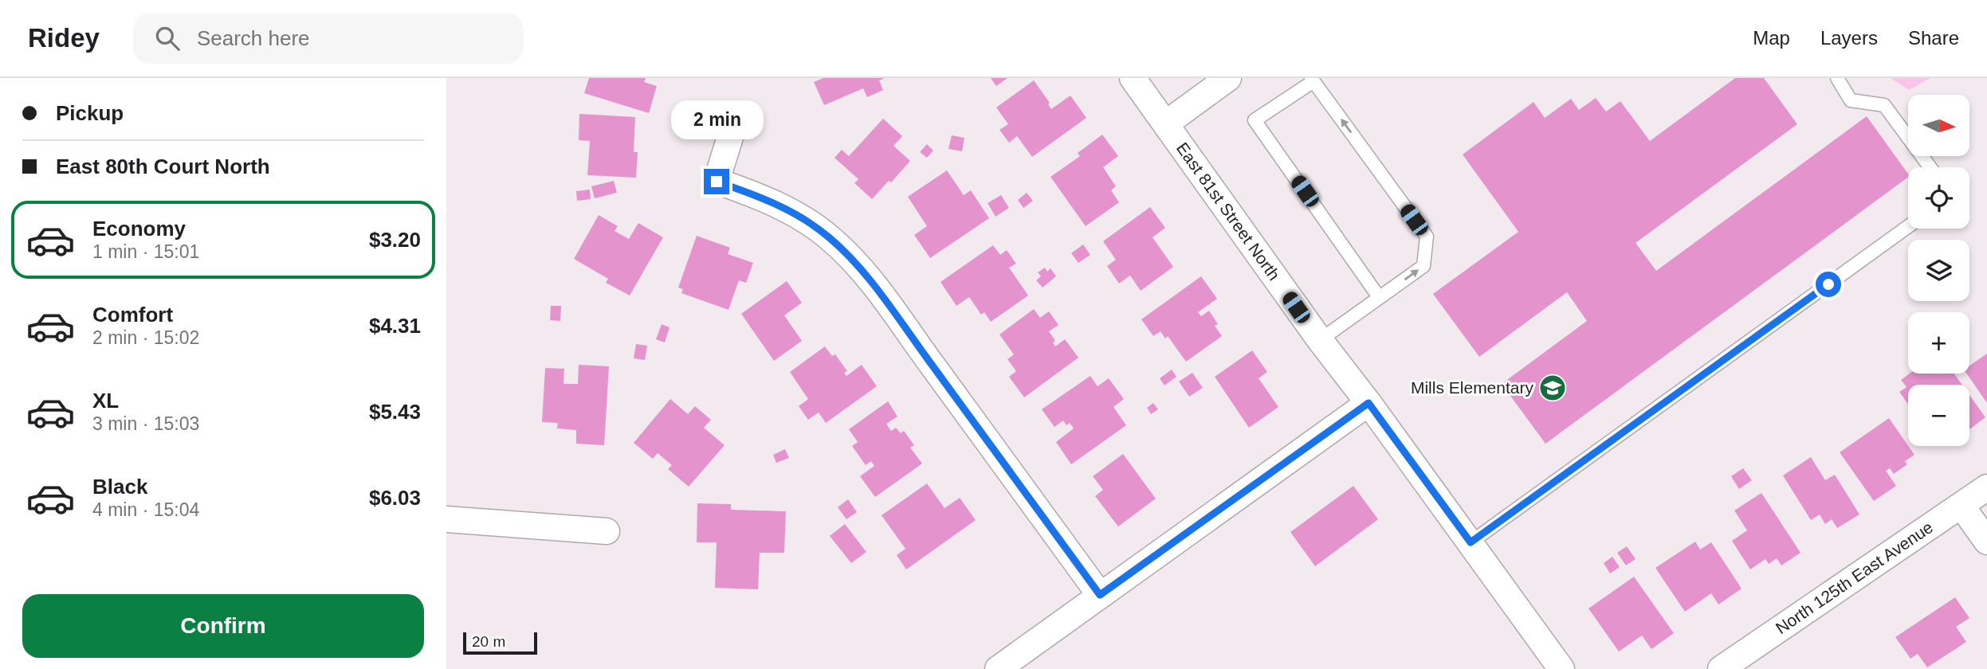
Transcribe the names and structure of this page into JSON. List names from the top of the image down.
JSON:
{
  "streets": {
    "street": ["East 81st Street North", "North 125th East Avenue"]
  },
  "places": {
    "school or university": ["Mills Elementary"]
  },
  "scale_bar": "20 m",
  "north": "right",
  "page": {
    "header": "Ridey",
    "search": "Search here",
    "nav": ["Map", "Layers", "Share"],
    "banner": ["Pickup", "East 80th Court North"],
    "map_buttons": ["+", "−"],
    "bubble": "2 min",
    "list": [
      {
        "name": "Economy",
        "note": "1 min · 15:01",
        "value": "$3.20"
      },
      {
        "name": "Comfort",
        "note": "2 min · 15:02",
        "value": "$4.31"
      },
      {
        "name": "XL",
        "note": "3 min · 15:03",
        "value": "$5.43"
      },
      {
        "name": "Black",
        "note": "4 min · 15:04",
        "value": "$6.03"
      }
    ],
    "buttons": "Confirm",
    "scale": "20 m"
  }
}
